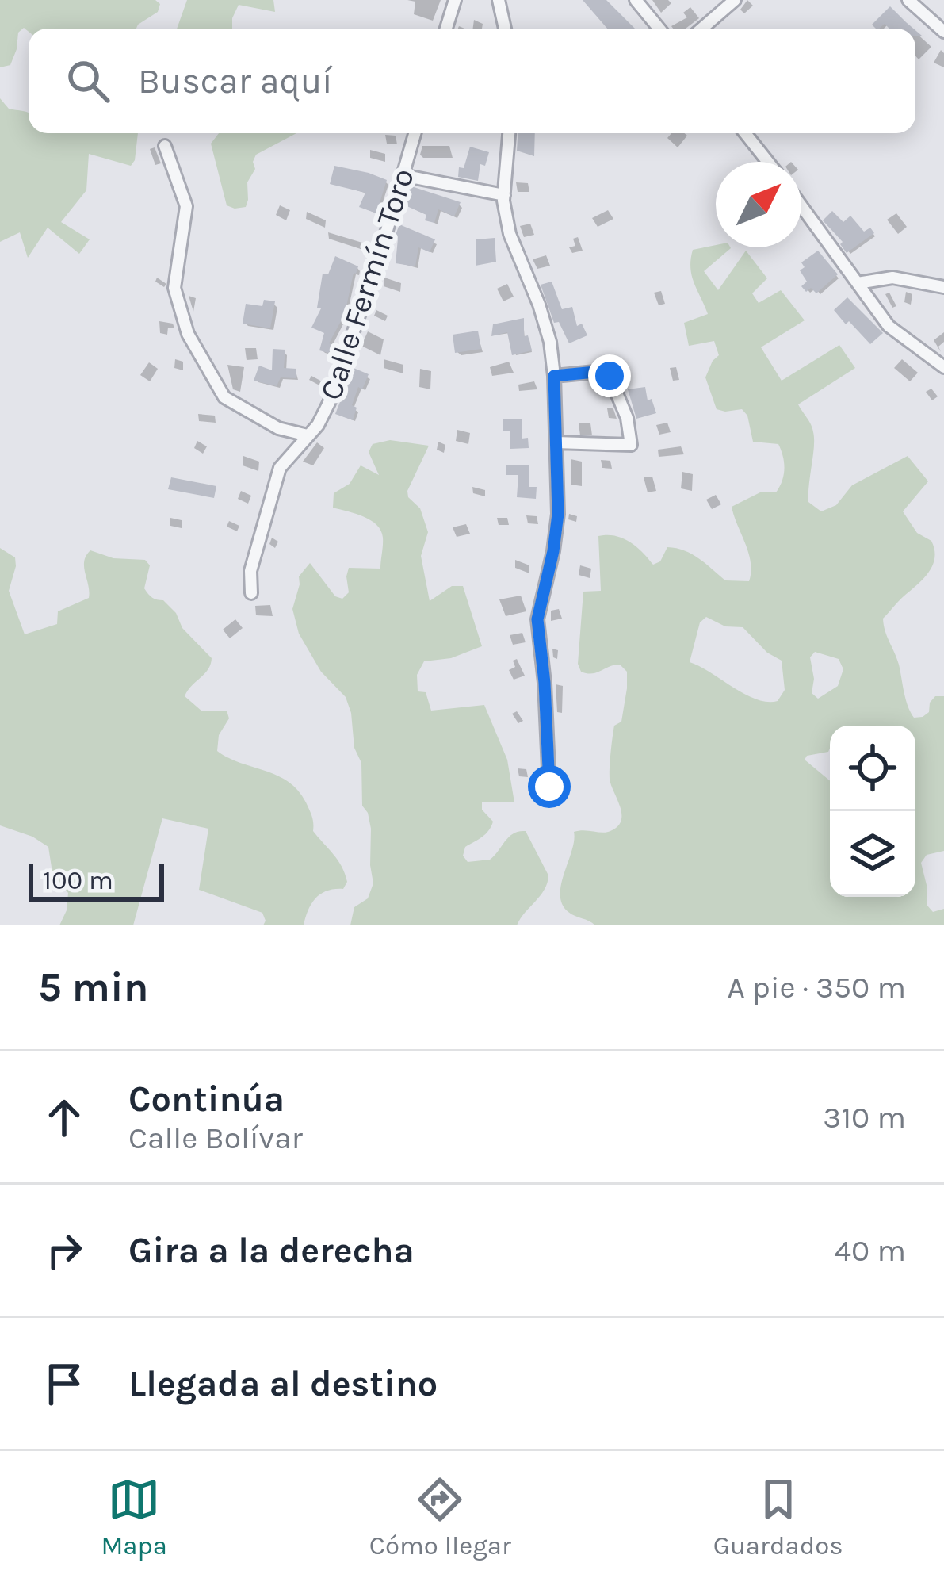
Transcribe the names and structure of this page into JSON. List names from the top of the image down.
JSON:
{
  "streets": {
    "street": ["Calle Fermín Toro"]
  },
  "scale_bar": "100 m",
  "north": "top right",
  "page": {
    "search": "Buscar aquí",
    "scale": "100 m",
    "heading": ["5 min", "A pie · 350 m"],
    "list": [
      ["Continúa", "Calle Bolívar", "310 m"],
      ["Gira a la derecha", "40 m"],
      "Llegada al destino"
    ],
    "nav": ["Mapa", "Cómo llegar", "Guardados"]
  }
}
